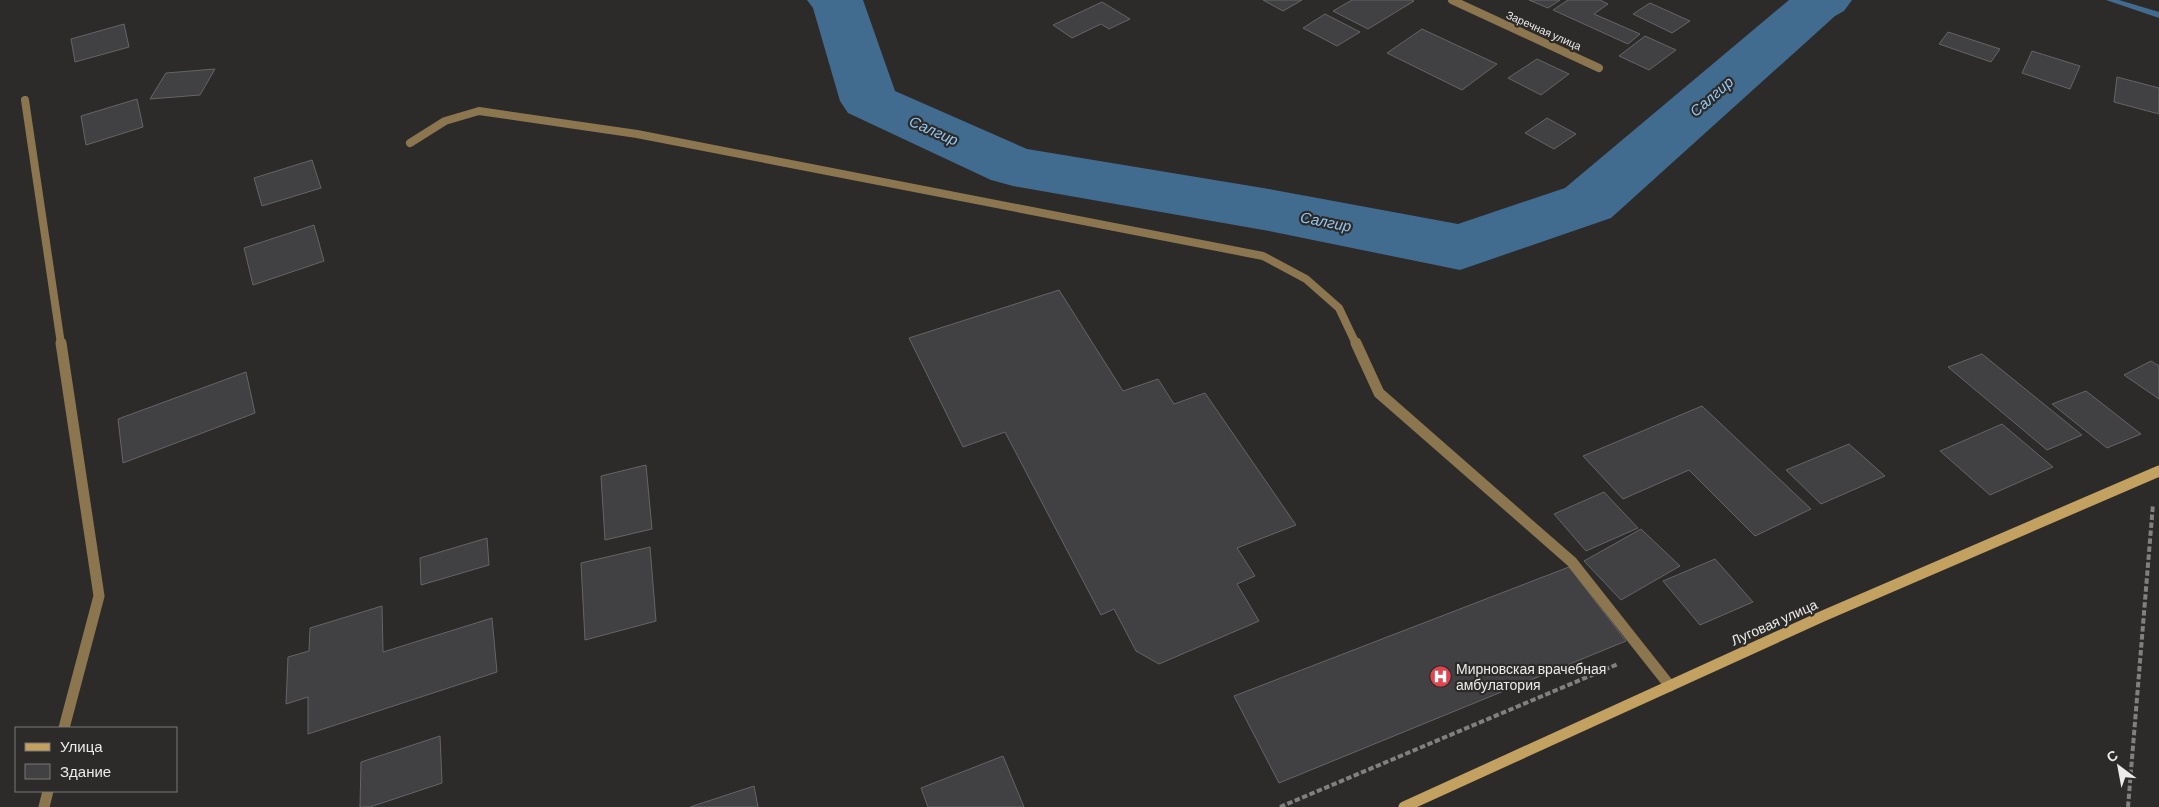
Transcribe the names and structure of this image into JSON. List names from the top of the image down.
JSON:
{
  "streets": {
    "main road": ["Луговая улица"],
    "street": ["Заречная улица"]
  },
  "water": ["Салгир"],
  "places": {
    "hospital": ["Мирновская врачебная амбулатория"]
  },
  "legend": ["Улица", "Здание"],
  "north": "top left"
}
